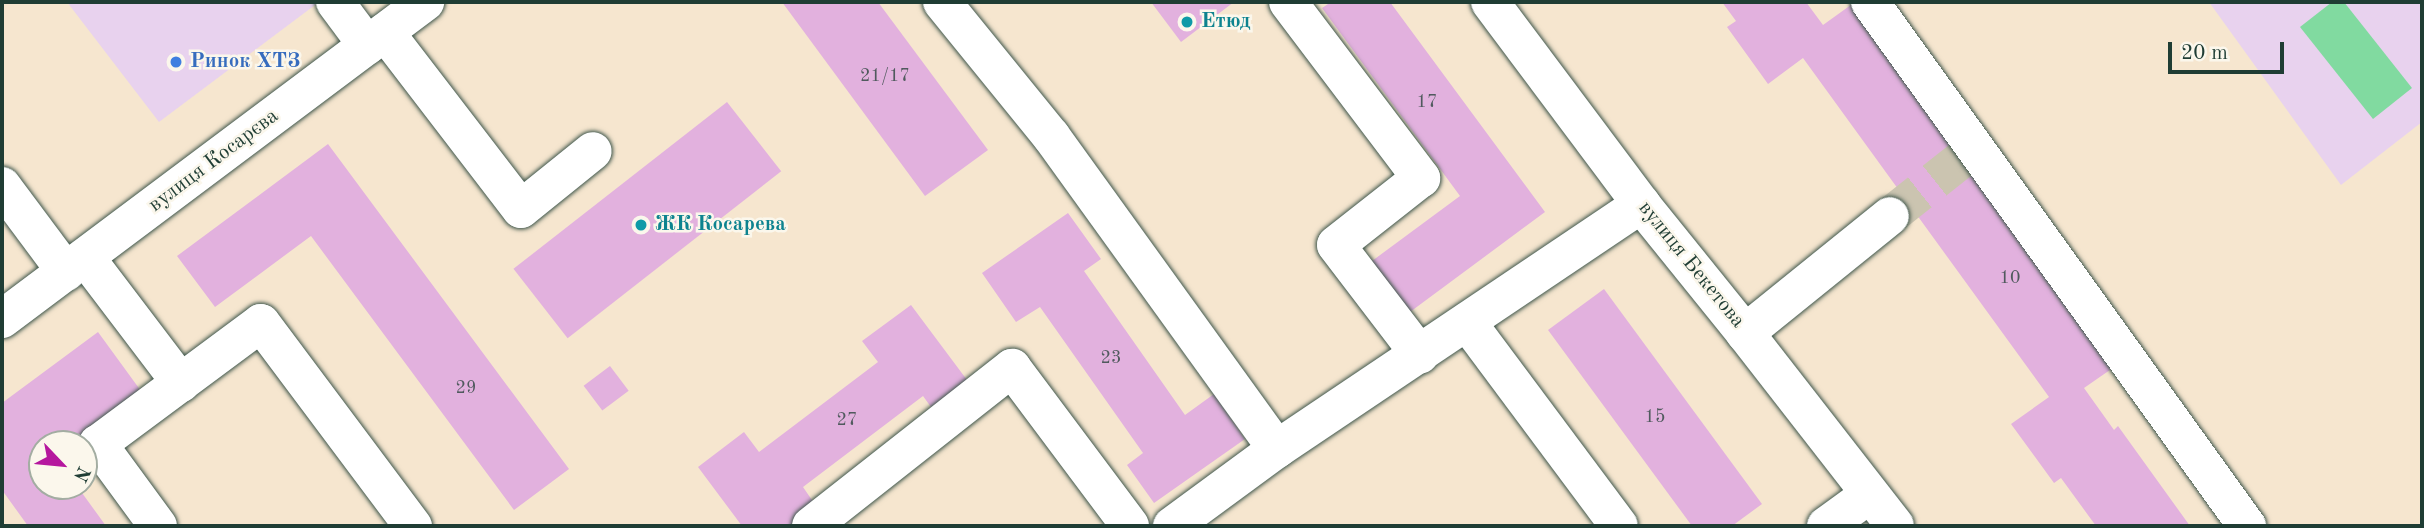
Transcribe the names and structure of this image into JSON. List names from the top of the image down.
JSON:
{
  "streets": {
    "street": ["вулиця Косарєва", "вулиця Бекетова"]
  },
  "places": ["Етюд", "Ринок ХТЗ", "ЖК Косарева"],
  "house_numbers": [
    "21/17",
    "17",
    "10",
    "23",
    "29",
    "15",
    "27"
  ],
  "scale_bar": "20 m",
  "north": "bottom right"
}
